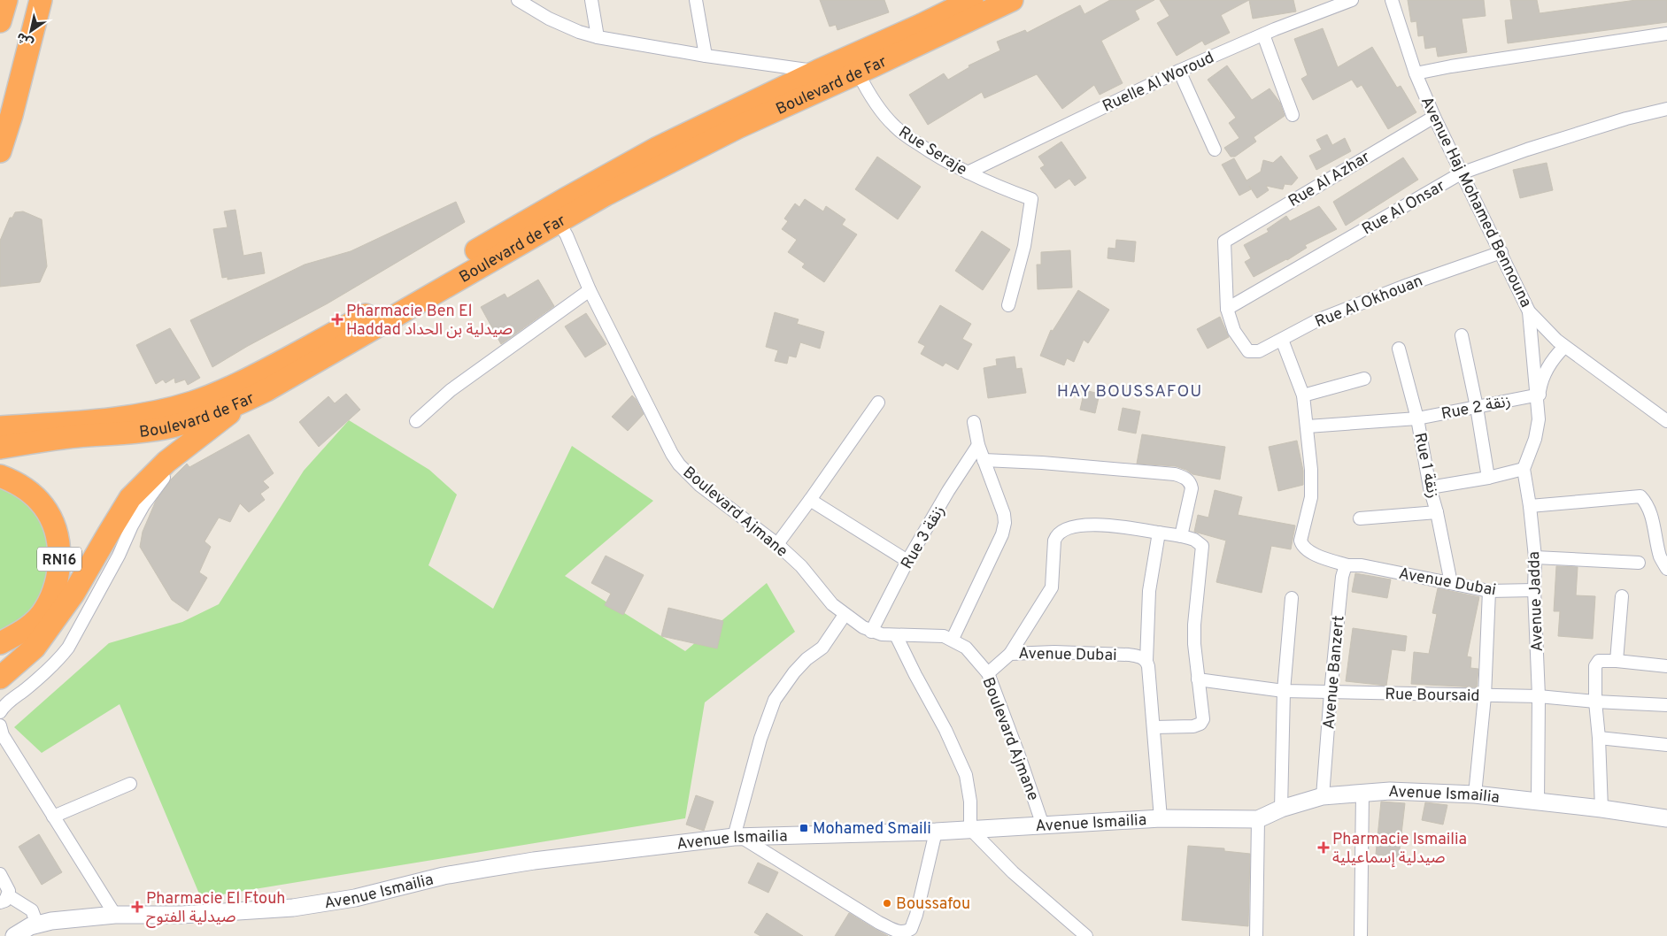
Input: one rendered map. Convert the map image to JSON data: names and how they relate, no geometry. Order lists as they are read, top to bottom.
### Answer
{
  "streets": {
    "highway": ["Boulevard de Far", "RN16"],
    "street": [
      "Ruelle Al Woroud",
      "Rue Seraje",
      "Rue Al Azhar",
      "Avenue Haj Mohamed Bennouna",
      "Rue Al Onsar",
      "Rue Al Okhouan",
      "Rue 2 زنقة",
      "Rue 1 زنقة",
      "Boulevard Ajmane",
      "Rue 3 زنقة",
      "Avenue Dubai",
      "Avenue Jadda",
      "Avenue Banzert",
      "Rue Boursaid",
      "Avenue Ismailia"
    ]
  },
  "crossings": [
    ["Ruelle Al Woroud", "Rue Seraje"],
    ["Boulevard de Far", "Rue Seraje"],
    ["Boulevard de Far", "Boulevard Ajmane"],
    ["Rue Al Azhar", "Avenue Haj Mohamed Bennouna"],
    ["Rue Al Azhar", "Rue Al Onsar"],
    ["Rue Al Azhar", "Rue Al Okhouan"],
    ["Avenue Haj Mohamed Bennouna", "Rue Al Onsar"],
    ["Avenue Haj Mohamed Bennouna", "Rue Al Okhouan"],
    ["Avenue Haj Mohamed Bennouna", "Avenue Jadda"],
    ["Rue Al Onsar", "Rue Al Okhouan"],
    ["Rue 2 زنقة", "Rue 1 زنقة"],
    ["Rue 2 زنقة", "Avenue Jadda"],
    ["Rue 1 زنقة", "Avenue Dubai"],
    ["Boulevard Ajmane", "Rue 3 زنقة"],
    ["Boulevard Ajmane", "Avenue Dubai"],
    ["Boulevard Ajmane", "Avenue Ismailia"],
    ["Avenue Dubai", "Avenue Jadda"],
    ["Avenue Dubai", "Avenue Banzert"],
    ["Avenue Jadda", "Rue Boursaid"],
    ["Avenue Jadda", "Avenue Ismailia"],
    ["Avenue Banzert", "Rue Boursaid"],
    ["Avenue Banzert", "Avenue Ismailia"]
  ],
  "districts": ["HAY BOUSSAFOU"],
  "places": {
    "health": ["Pharmacie Ben El Haddad صيدلية بن الحداد", "Pharmacie Ismailia صيدلية إسماعيلية", "Pharmacie El Ftouh صيدلية الفتوح"],
    "transit": ["Mohamed Smaili"],
    "other": ["Boussafou"]
  },
  "north": "bottom left"
}
